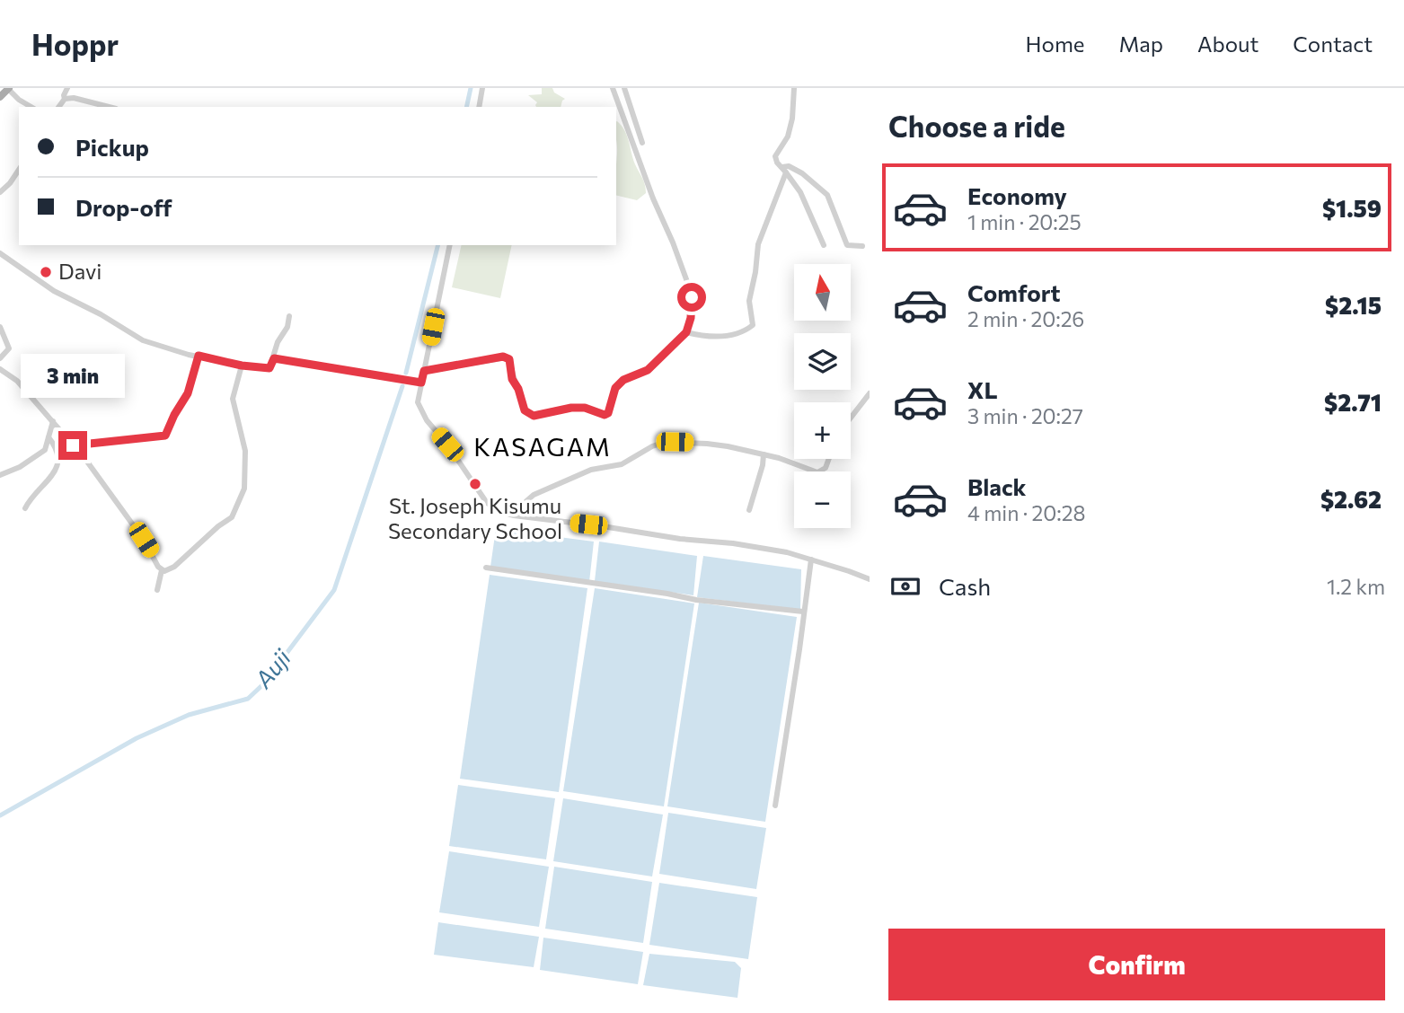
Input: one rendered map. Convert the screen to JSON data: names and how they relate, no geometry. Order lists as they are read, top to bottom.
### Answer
{
  "districts": ["KASAGAM"],
  "water": ["Auji"],
  "places": ["Davi", "St. Joseph Kisumu Secondary School"],
  "north": "top",
  "page": {
    "header": "Hoppr",
    "nav": [
      "Home",
      "Map",
      "About",
      "Contact"
    ],
    "heading": "Choose a ride",
    "banner": ["Pickup", "Drop-off"],
    "list": [
      {
        "name": "Economy",
        "note": "1 min · 20:25",
        "value": "$1.59"
      },
      {
        "name": "Comfort",
        "note": "2 min · 20:26",
        "value": "$2.15"
      },
      {
        "name": "XL",
        "note": "3 min · 20:27",
        "value": "$2.71"
      },
      {
        "name": "Black",
        "note": "4 min · 20:28",
        "value": "$2.62"
      }
    ],
    "map_buttons": ["+", "−"],
    "bubble": "3 min",
    "pay": ["Cash", "1.2 km"],
    "buttons": "Confirm"
  }
}
